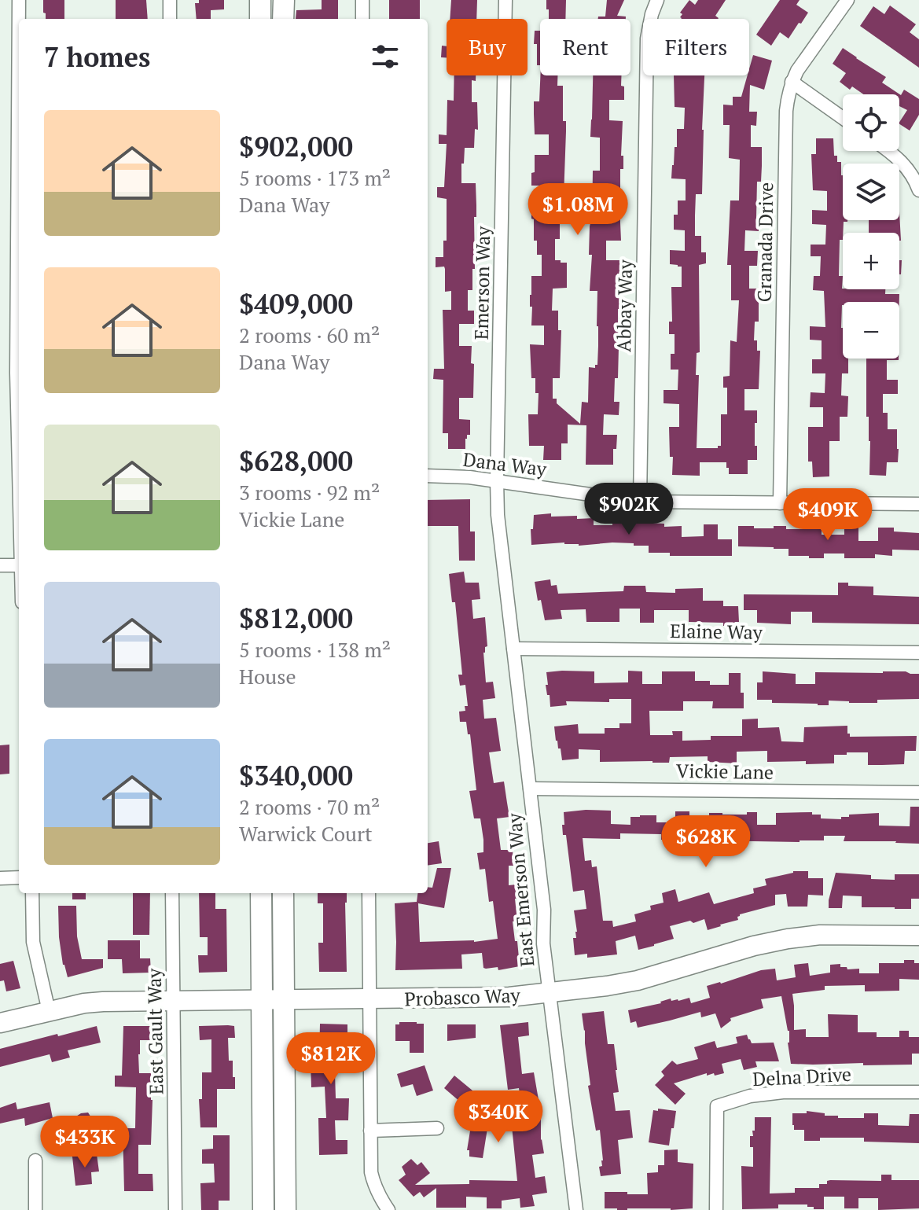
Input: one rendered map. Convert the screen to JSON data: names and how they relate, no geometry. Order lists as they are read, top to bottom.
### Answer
{
  "streets": {
    "street": [
      "Granada Drive",
      "Emerson Way",
      "Abbay Way",
      "Dana Way",
      "Elaine Way",
      "Vickie Lane",
      "East Emerson Way",
      "Probasco Way",
      "East Gault Way",
      "Delna Drive"
    ]
  },
  "crossings": [
    ["Granada Drive", "Dana Way"],
    ["Emerson Way", "Dana Way"],
    ["Emerson Way", "East Emerson Way"],
    ["Abbay Way", "Dana Way"],
    ["Elaine Way", "East Emerson Way"],
    ["Vickie Lane", "East Emerson Way"],
    ["East Emerson Way", "Probasco Way"],
    ["Probasco Way", "East Gault Way"]
  ],
  "page": {
    "chip": ["Buy", "Rent", "Filters"],
    "heading": "7 homes",
    "map_buttons": ["+", "−"],
    "list": [
      {
        "name": "$902,000",
        "note": "5 rooms · 173 m² · Dana Way"
      },
      {
        "name": "$409,000",
        "note": "2 rooms · 60 m² · Dana Way"
      },
      {
        "name": "$628,000",
        "note": "3 rooms · 92 m² · Vickie Lane"
      },
      {
        "name": "$812,000",
        "note": "5 rooms · 138 m² · House"
      },
      {
        "name": "$340,000",
        "note": "2 rooms · 70 m² · Warwick Court"
      }
    ],
    "price": [
      "$1.08M",
      "$902K",
      "$409K",
      "$628K",
      "$812K",
      "$340K",
      "$433K"
    ]
  }
}
